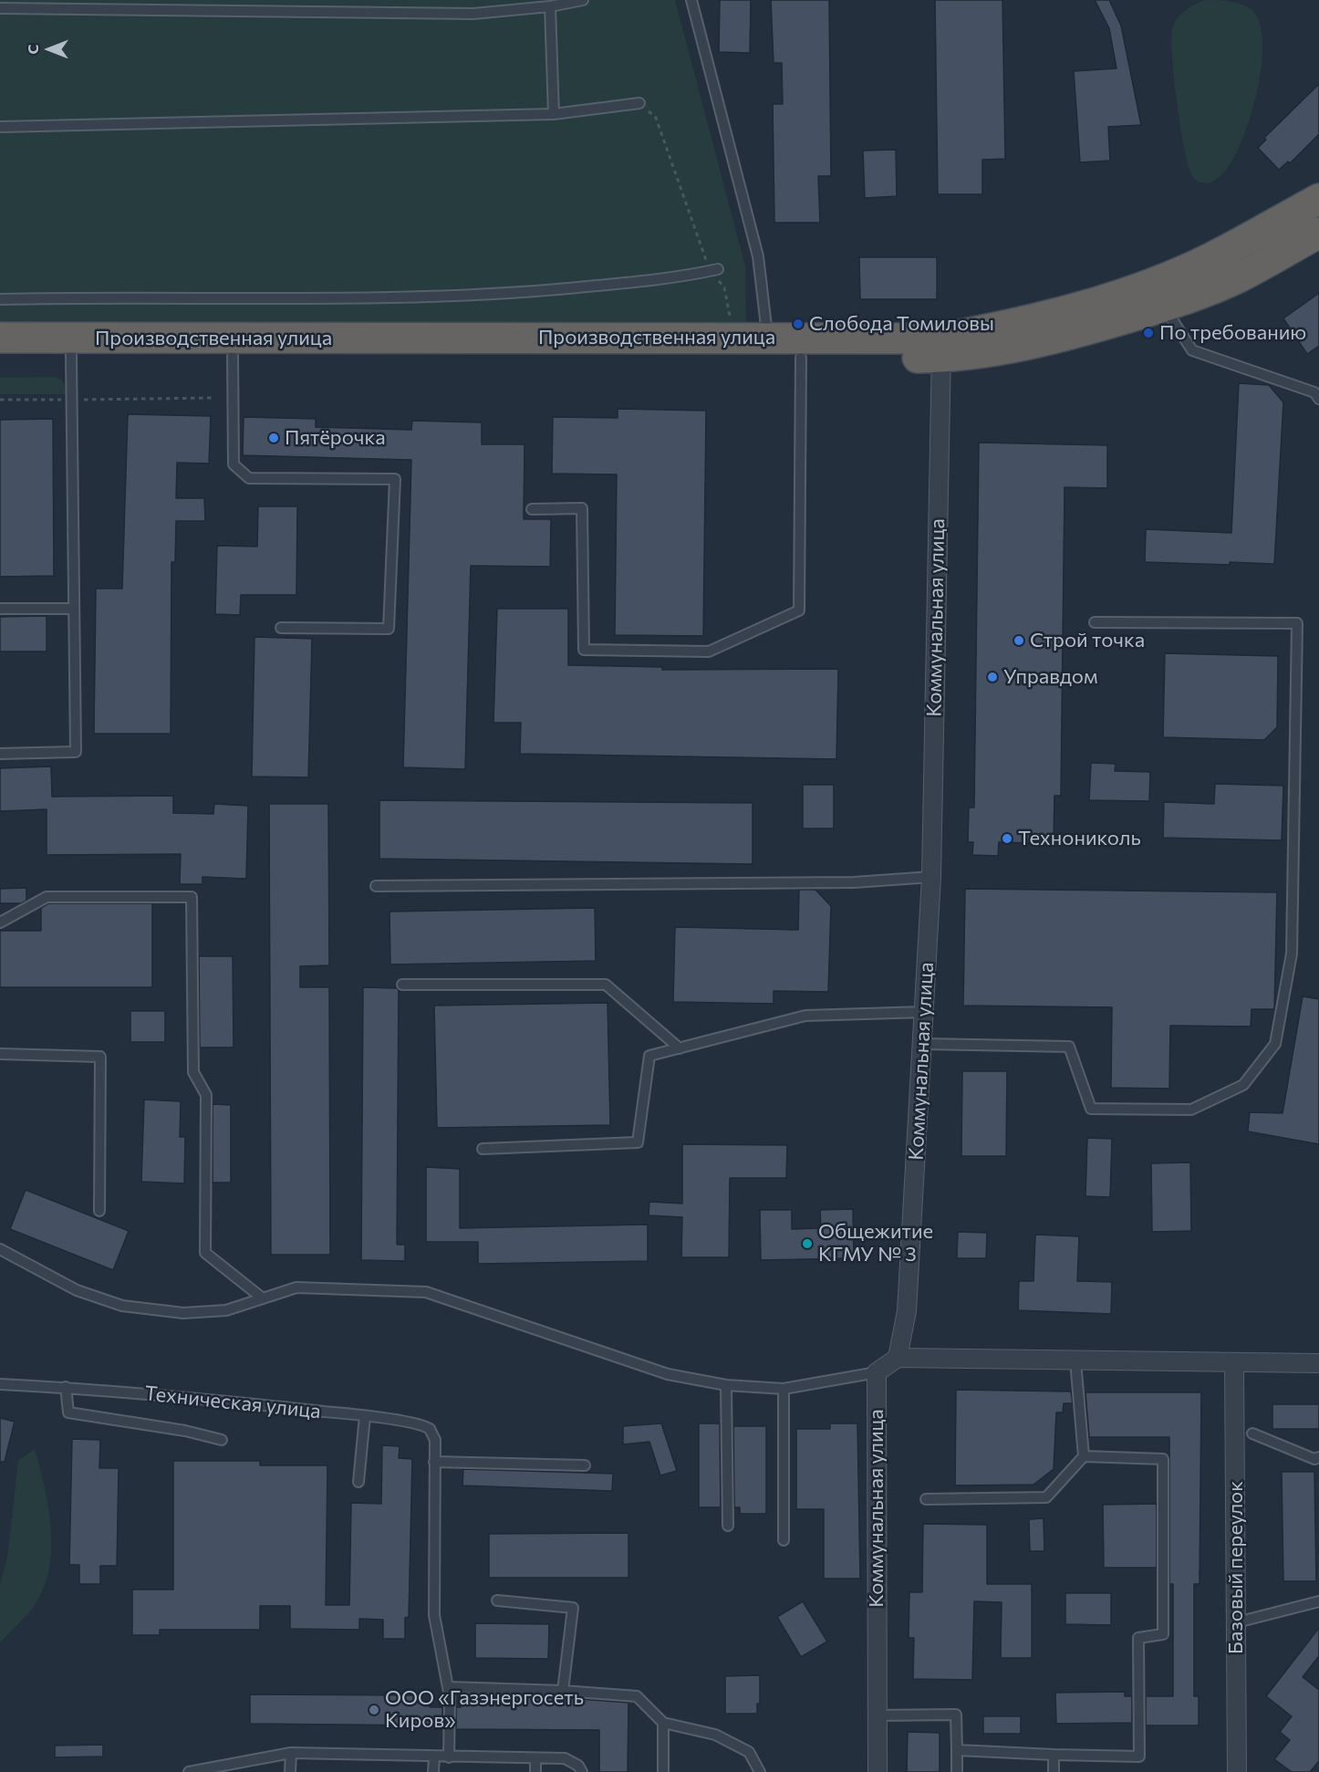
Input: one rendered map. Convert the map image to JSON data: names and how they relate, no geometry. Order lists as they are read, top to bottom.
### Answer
{
  "streets": {
    "highway": ["Производственная улица"],
    "street": ["Коммунальная улица", "Базовый переулок"],
    "lane": ["Техническая улица"]
  },
  "crossings": [
    ["Производственная улица", "Коммунальная улица"]
  ],
  "places": [
    "Слобода Томиловы",
    "По требованию",
    "Пятёрочка",
    "Строй точка",
    "Управдом",
    "Технониколь",
    "Общежитие КГМУ № 3",
    "ООО «Газэнергосеть Киров»"
  ],
  "north": "left"
}
